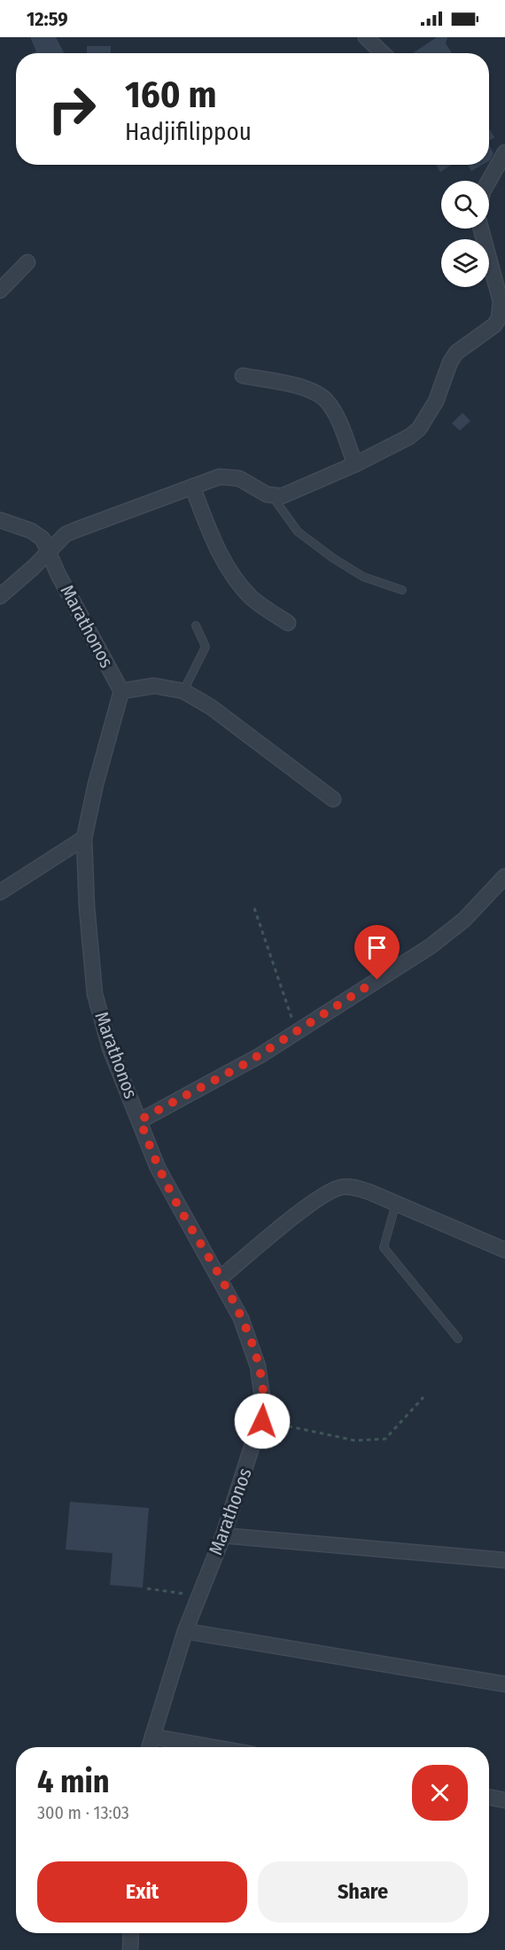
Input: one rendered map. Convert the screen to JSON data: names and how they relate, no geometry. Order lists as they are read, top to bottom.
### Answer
{
  "streets": {
    "street": ["Marathonos"]
  },
  "page": {
    "status": "12:59",
    "turn": ["160 m", "Hadjifilippou"],
    "heading": ["4 min", "300 m · 13:03"],
    "buttons": ["Exit", "Share"]
  }
}
